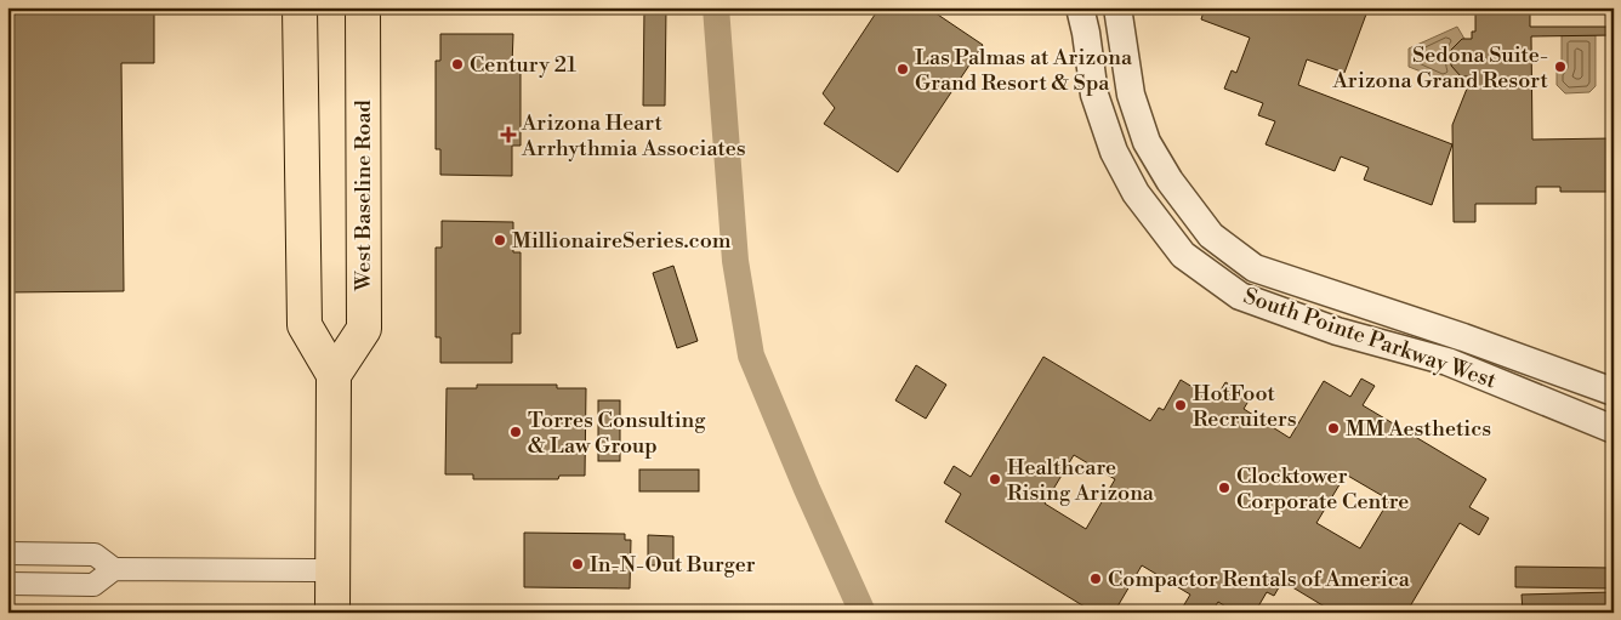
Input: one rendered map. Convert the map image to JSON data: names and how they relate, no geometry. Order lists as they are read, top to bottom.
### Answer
{
  "streets": {
    "main road": ["West Baseline Road"],
    "street": ["South Pointe Parkway West"]
  },
  "places": {
    "other": [
      "Century 21",
      "Sedona Suite- Arizona Grand Resort",
      "Las Palmas at Arizona Grand Resort & Spa",
      "MillionaireSeries.com",
      "HotFoot Recruiters",
      "MM Aesthetics",
      "Torres Consulting & Law Group",
      "Healthcare Rising Arizona",
      "Clocktower Corporate Centre",
      "In-N-Out Burger",
      "Compactor Rentals of America"
    ],
    "health": ["Arizona Heart Arrhythmia Associates"]
  }
}
